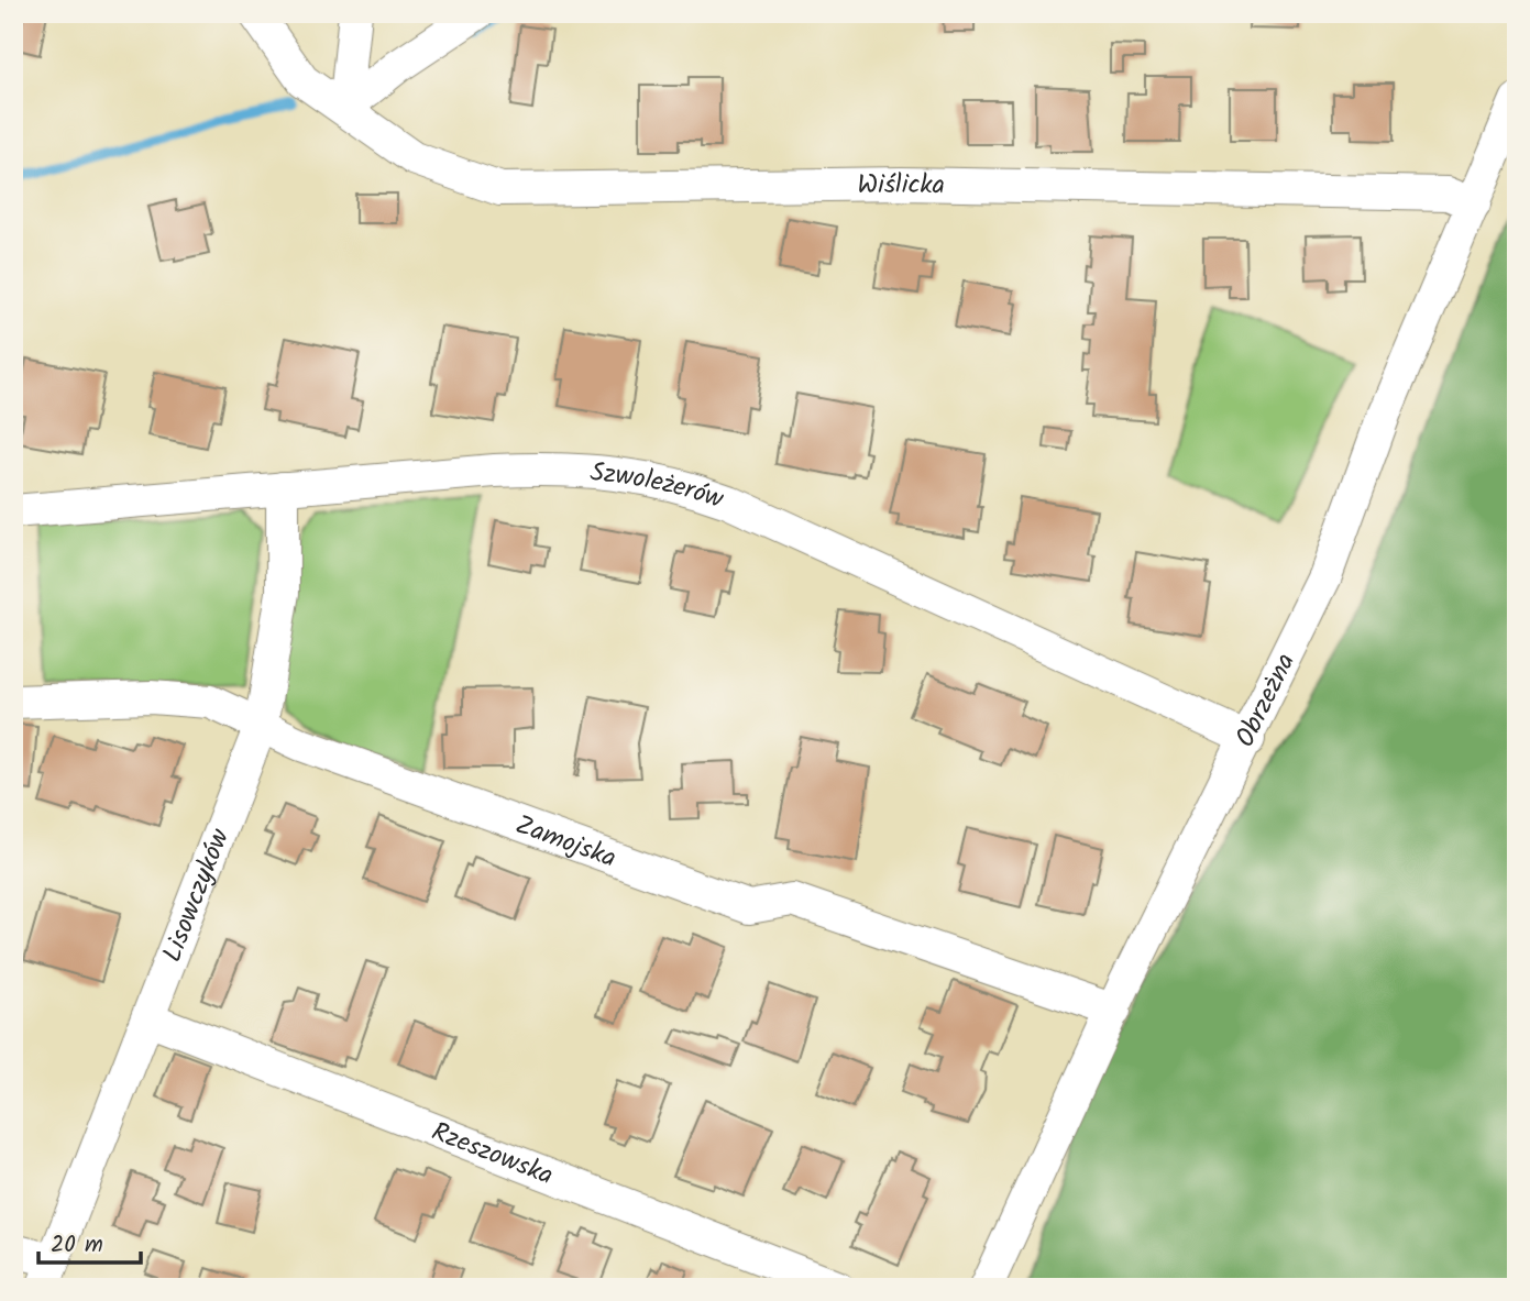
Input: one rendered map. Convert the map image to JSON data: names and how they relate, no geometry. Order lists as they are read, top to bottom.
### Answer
{
  "streets": {
    "street": [
      "Wiślicka",
      "Szwoleżerów",
      "Obrzeżna",
      "Zamojska",
      "Lisowczyków",
      "Rzeszowska"
    ]
  },
  "crossings": [
    ["Wiślicka", "Obrzeżna"],
    ["Szwoleżerów", "Obrzeżna"],
    ["Szwoleżerów", "Lisowczyków"],
    ["Obrzeżna", "Zamojska"],
    ["Zamojska", "Lisowczyków"],
    ["Lisowczyków", "Rzeszowska"]
  ],
  "scale_bar": "20 m"
}
